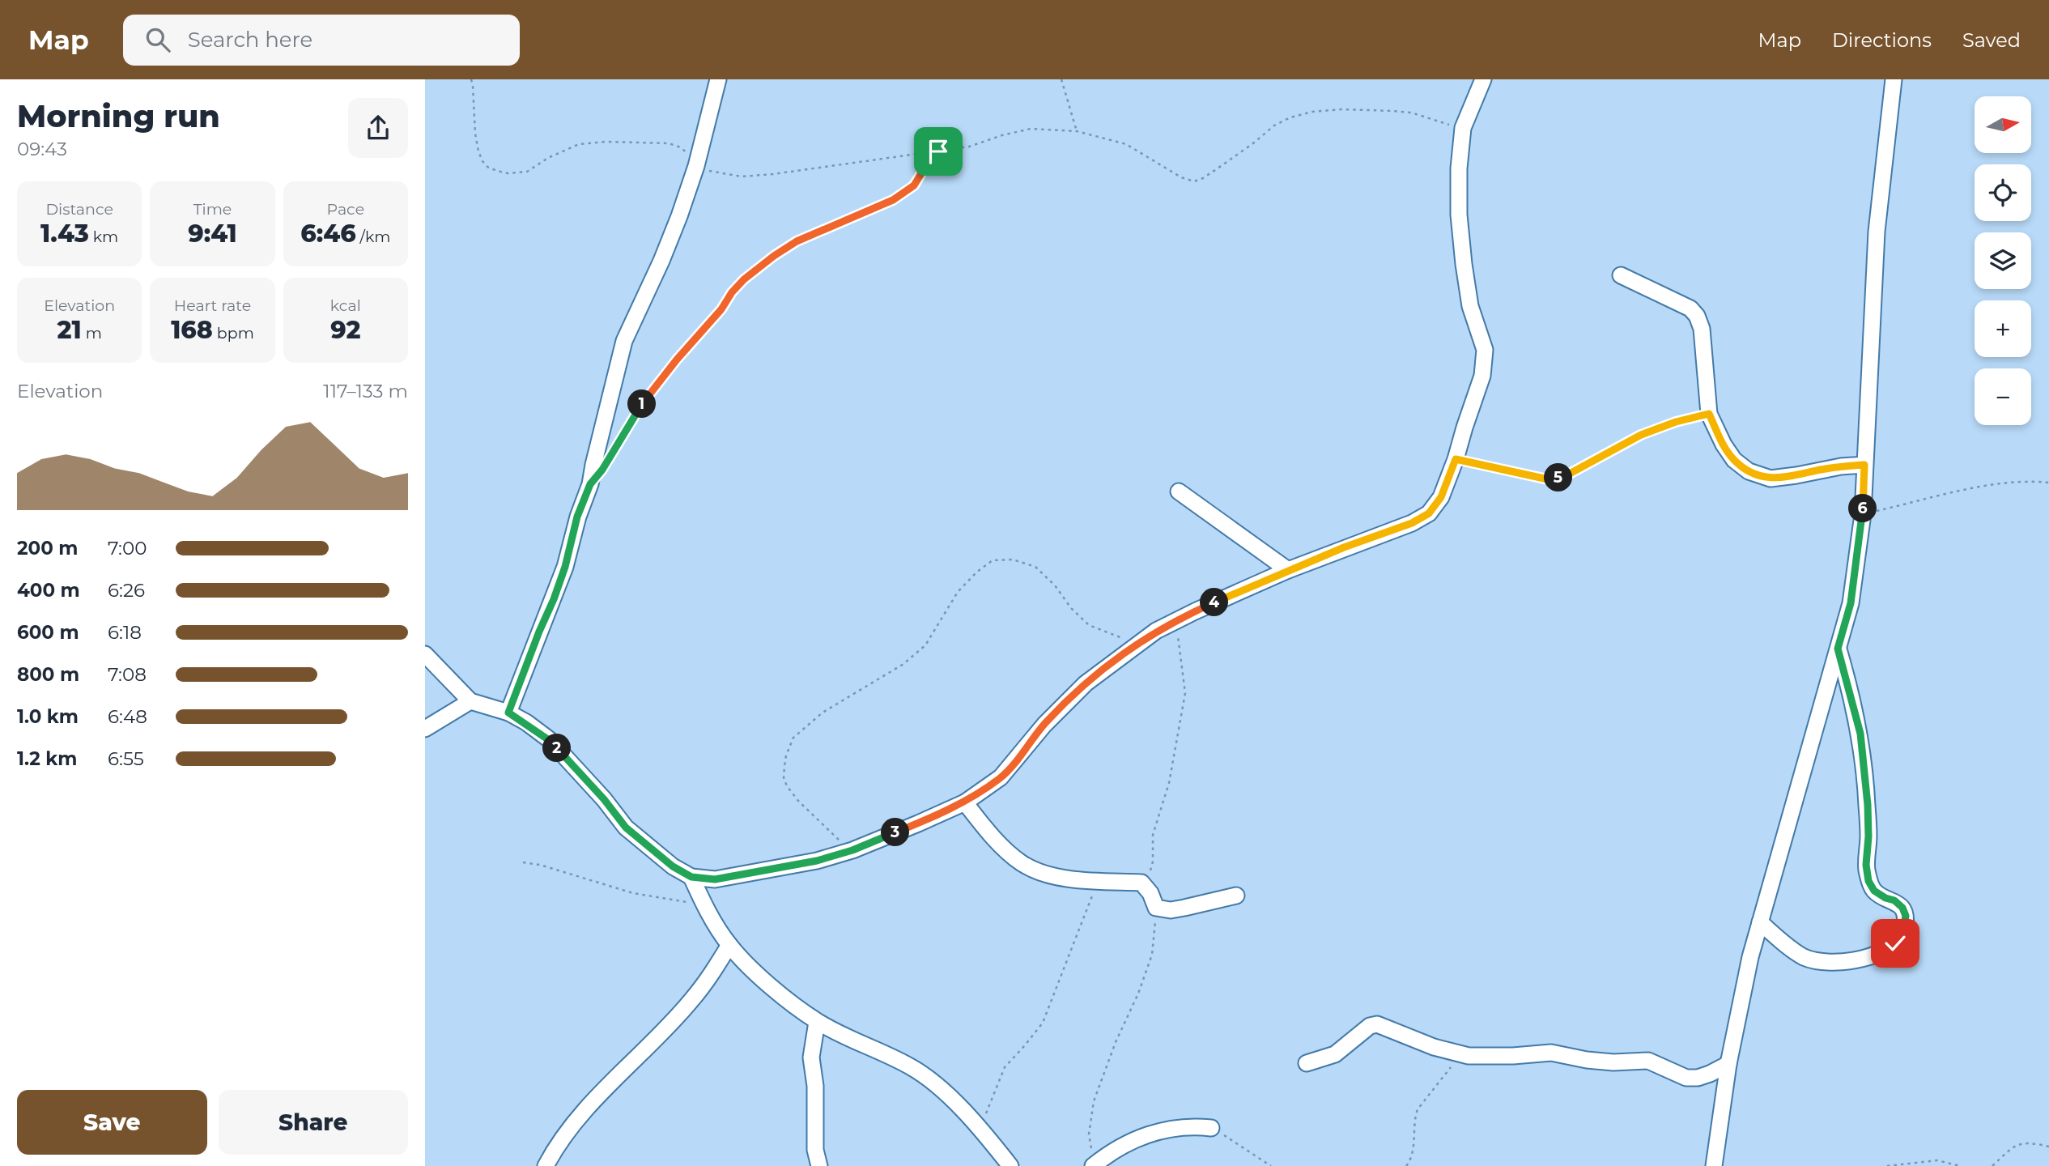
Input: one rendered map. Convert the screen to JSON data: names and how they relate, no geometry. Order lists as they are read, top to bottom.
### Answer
{
  "north": "right",
  "page": {
    "header": "Map",
    "search": "Search here",
    "nav": ["Map", "Directions", "Saved"],
    "heading": ["Morning run", "09:43"],
    "map_buttons": ["+", "−"],
    "stats": [
      ["Distance", "1.43 km"],
      ["Time", "9:41"],
      ["Pace", "6:46 /km"],
      ["Elevation", "21 m"],
      ["Heart rate", "168 bpm"],
      ["kcal", "92"]
    ],
    "chart": ["Elevation", "117–133 m"],
    "pins": [
      "1",
      "5",
      "6",
      "4",
      "2",
      "3"
    ],
    "list": [
      {
        "name": "200 m",
        "note": "7:00"
      },
      {
        "name": "400 m",
        "note": "6:26"
      },
      {
        "name": "600 m",
        "note": "6:18"
      },
      {
        "name": "800 m",
        "note": "7:08"
      },
      {
        "name": "1.0 km",
        "note": "6:48"
      },
      {
        "name": "1.2 km",
        "note": "6:55"
      }
    ],
    "buttons": ["Save", "Share"]
  }
}
